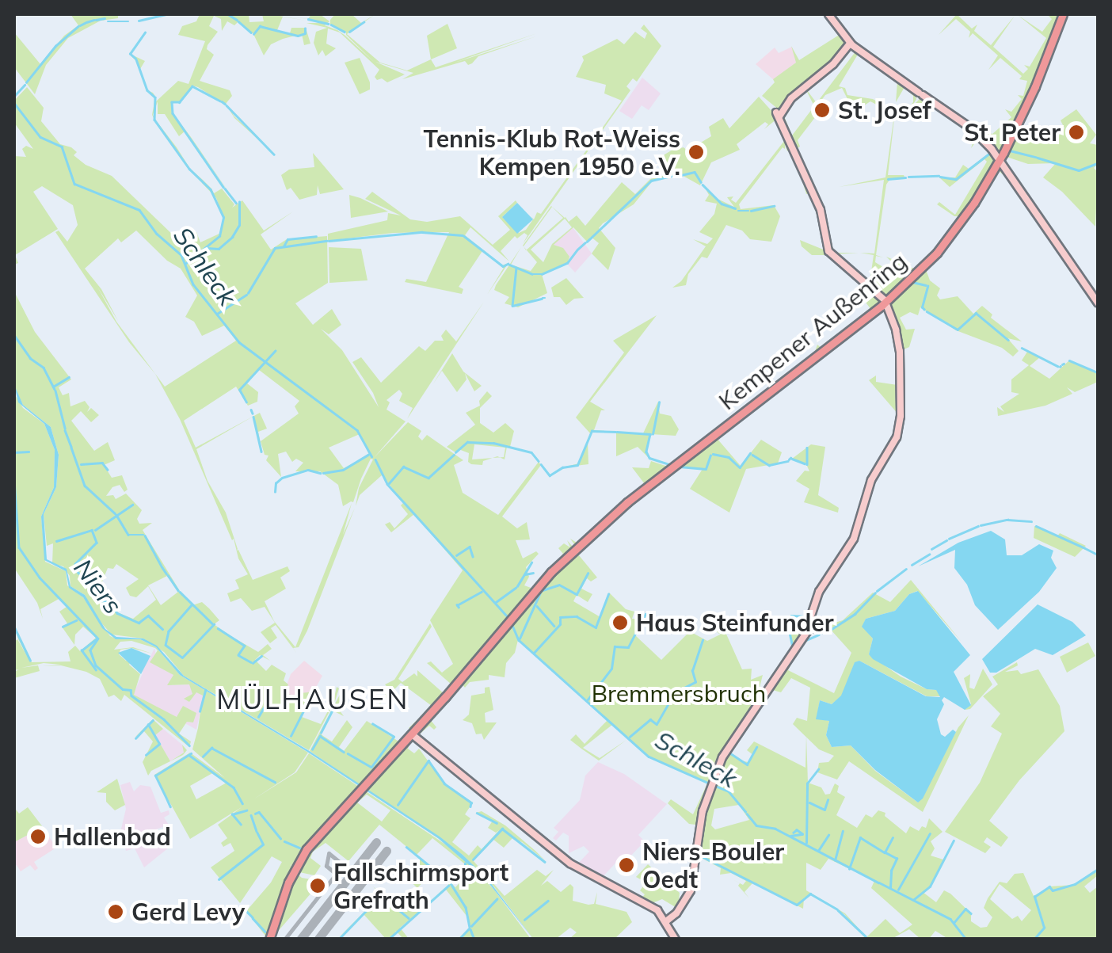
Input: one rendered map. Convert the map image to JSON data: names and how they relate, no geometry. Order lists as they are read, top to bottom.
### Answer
{
  "streets": {
    "main road": ["Kempener Außenring"]
  },
  "districts": ["MÜLHAUSEN"],
  "water": ["Schleck", "Niers"],
  "parks": ["Bremmersbruch"],
  "places": [
    "St. Josef",
    "St. Peter",
    "Tennis-Klub Rot-Weiss Kempen 1950 e.V.",
    "Haus Steinfunder",
    "Hallenbad",
    "Niers-Bouler Oedt",
    "Fallschirmsport Grefrath",
    "Gerd Levy"
  ]
}
